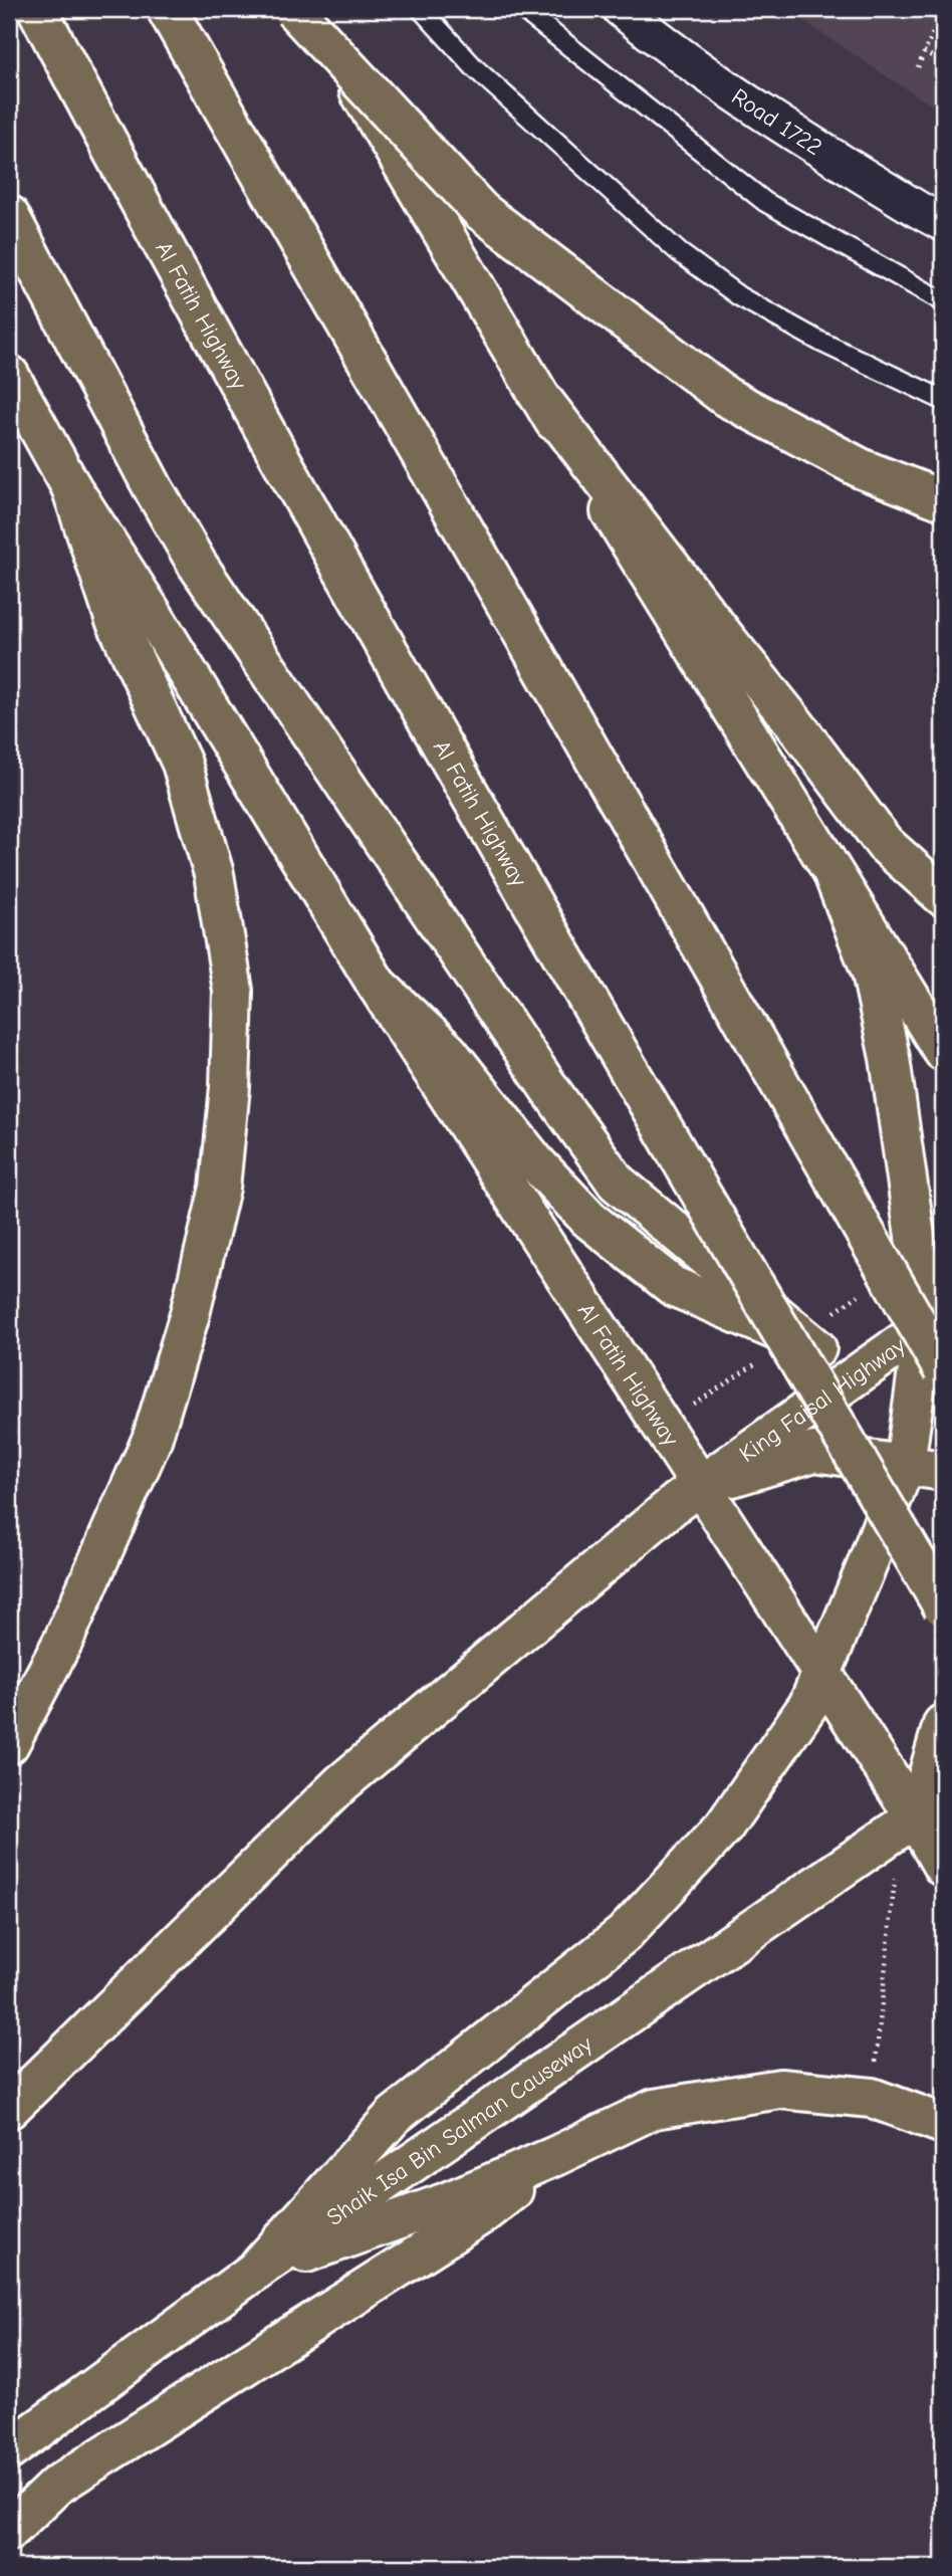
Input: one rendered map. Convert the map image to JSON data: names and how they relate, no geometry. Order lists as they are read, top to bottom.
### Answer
{
  "streets": {
    "main road": ["Al Fatih Highway", "King Faisal Highway", "Shaik Isa Bin Salman Causeway"],
    "street": ["Road 1722"]
  },
  "crossings": [
    ["Al Fatih Highway", "King Faisal Highway"],
    ["Al Fatih Highway", "Shaik Isa Bin Salman Causeway"]
  ]
}
